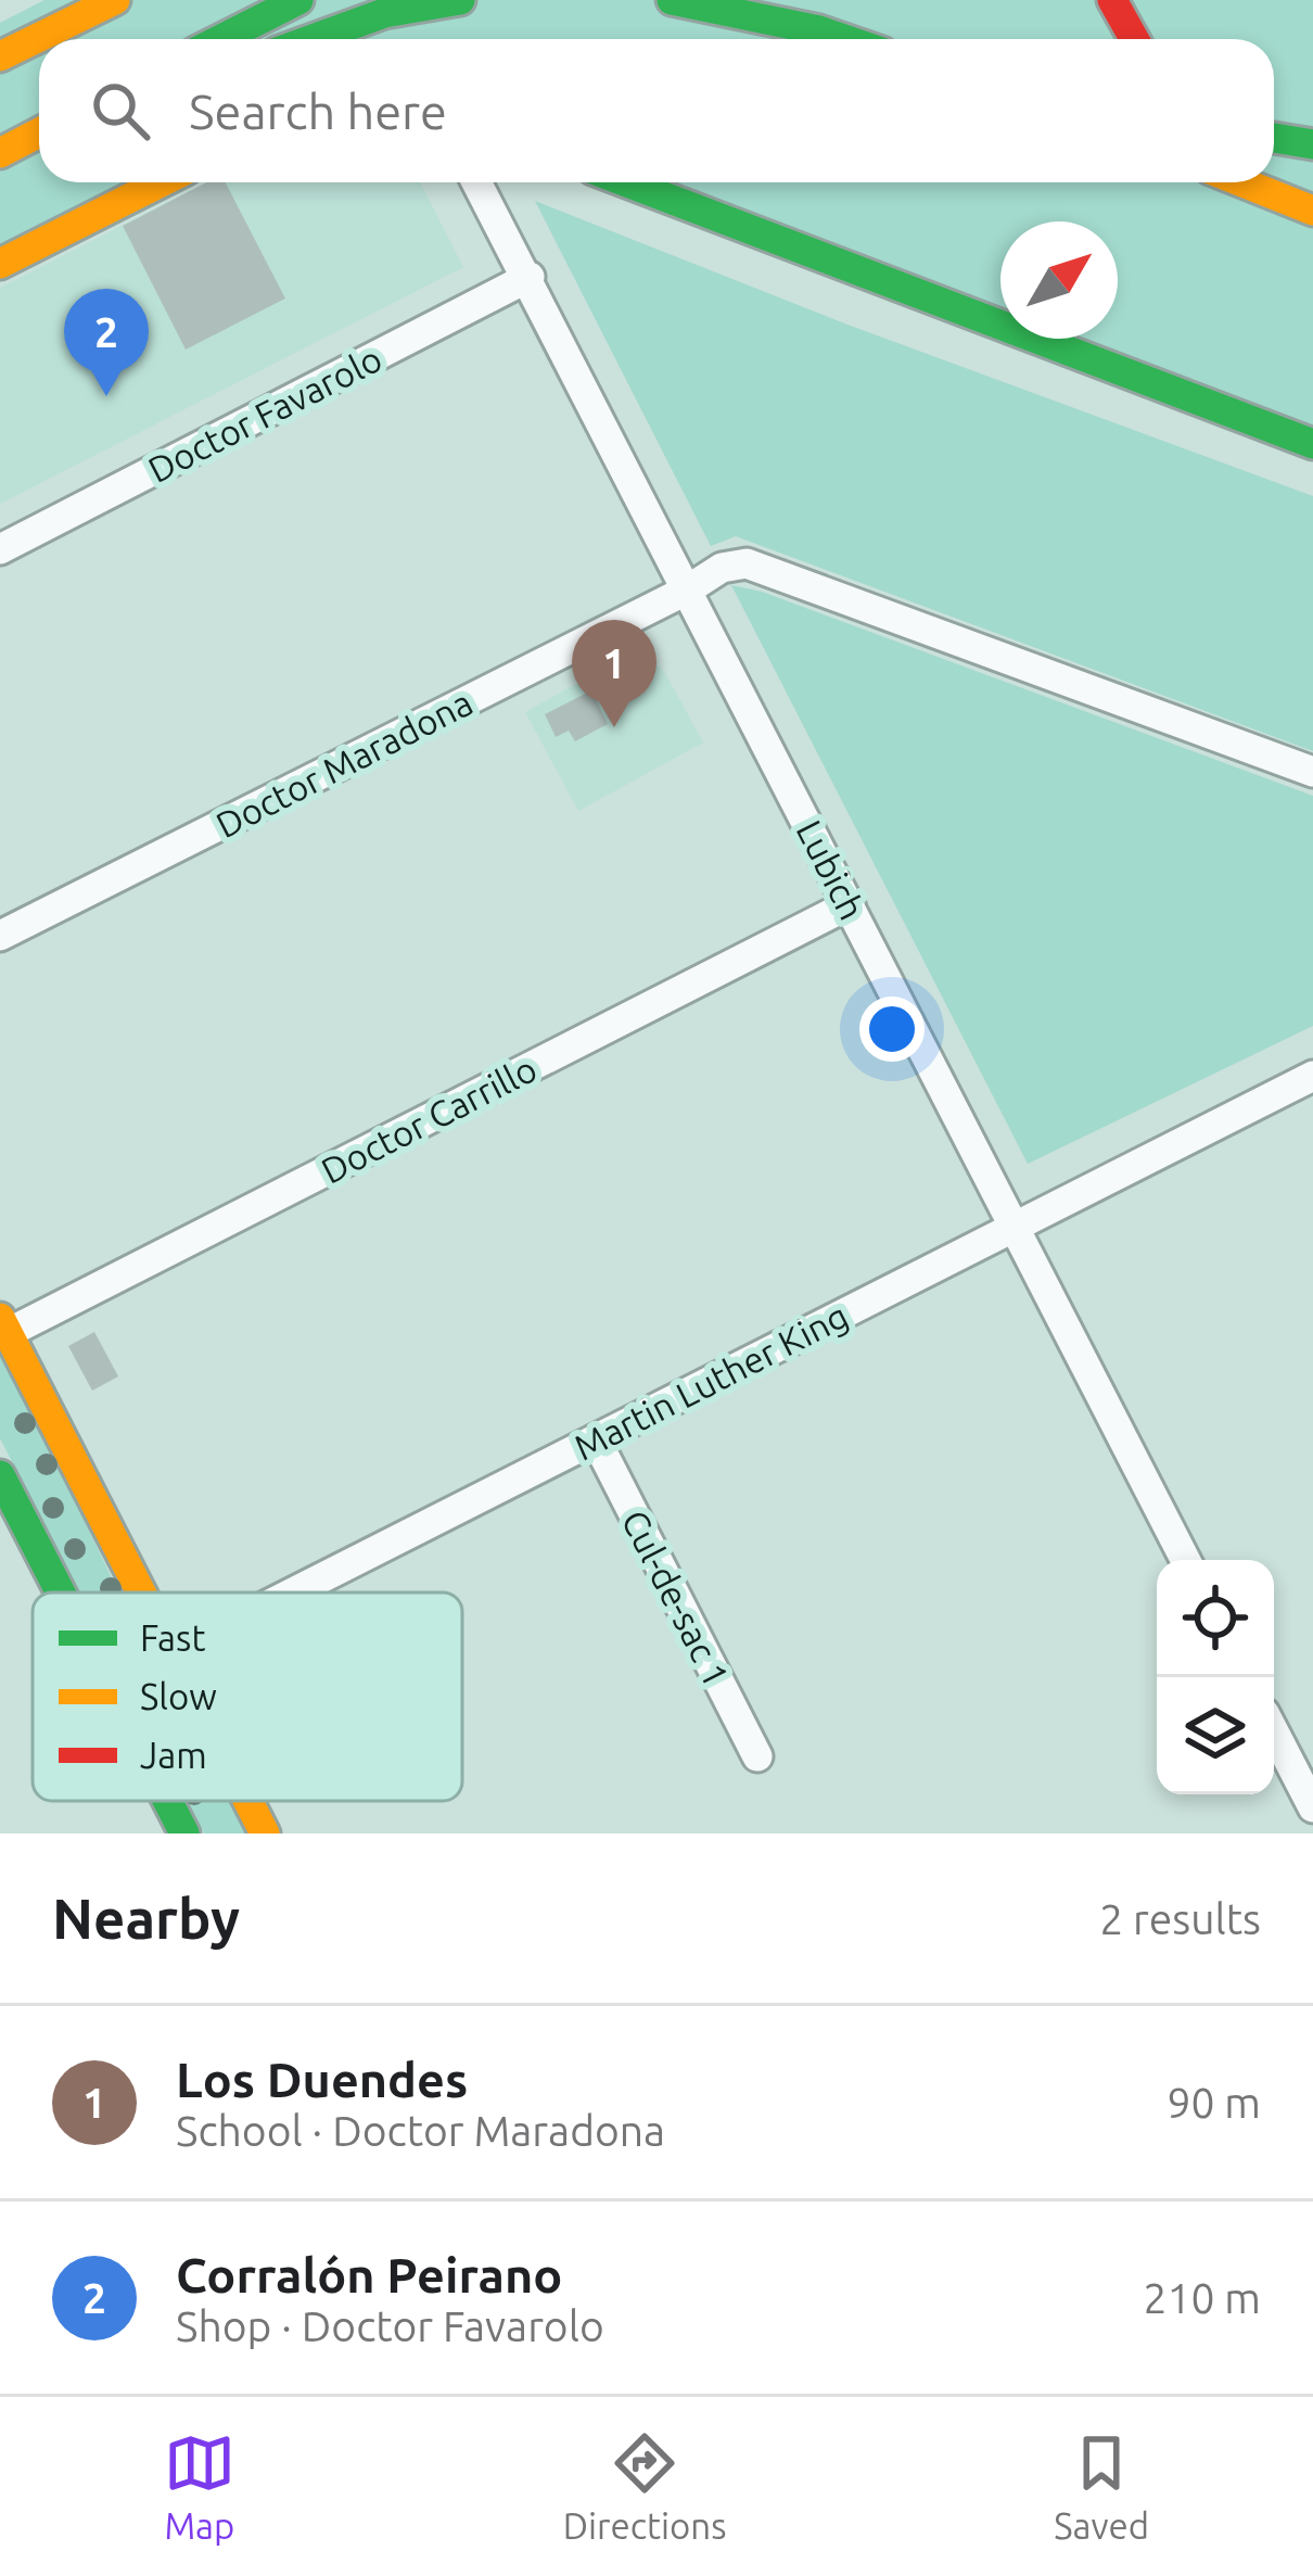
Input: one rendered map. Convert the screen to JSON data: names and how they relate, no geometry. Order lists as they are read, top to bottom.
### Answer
{
  "streets": {
    "street": [
      "Doctor Favarolo",
      "Doctor Maradona",
      "Lubich",
      "Doctor Carrillo",
      "Martin Luther King",
      "Cul-de-sac 1"
    ]
  },
  "crossings": [
    ["Doctor Favarolo", "Lubich"],
    ["Doctor Maradona", "Lubich"],
    ["Lubich", "Doctor Carrillo"],
    ["Lubich", "Martin Luther King"],
    ["Martin Luther King", "Cul-de-sac 1"]
  ],
  "legend": ["Fast", "Slow", "Jam"],
  "north": "top right",
  "page": {
    "search": "Search here",
    "pins": ["2", "1"],
    "heading": ["Nearby", "2 results"],
    "list": [
      {
        "mark": "1",
        "name": "Los Duendes",
        "note": "School · Doctor Maradona",
        "value": "90 m"
      },
      {
        "mark": "2",
        "name": "Corralón Peirano",
        "note": "Shop · Doctor Favarolo",
        "value": "210 m"
      }
    ],
    "nav": ["Map", "Directions", "Saved"]
  }
}
